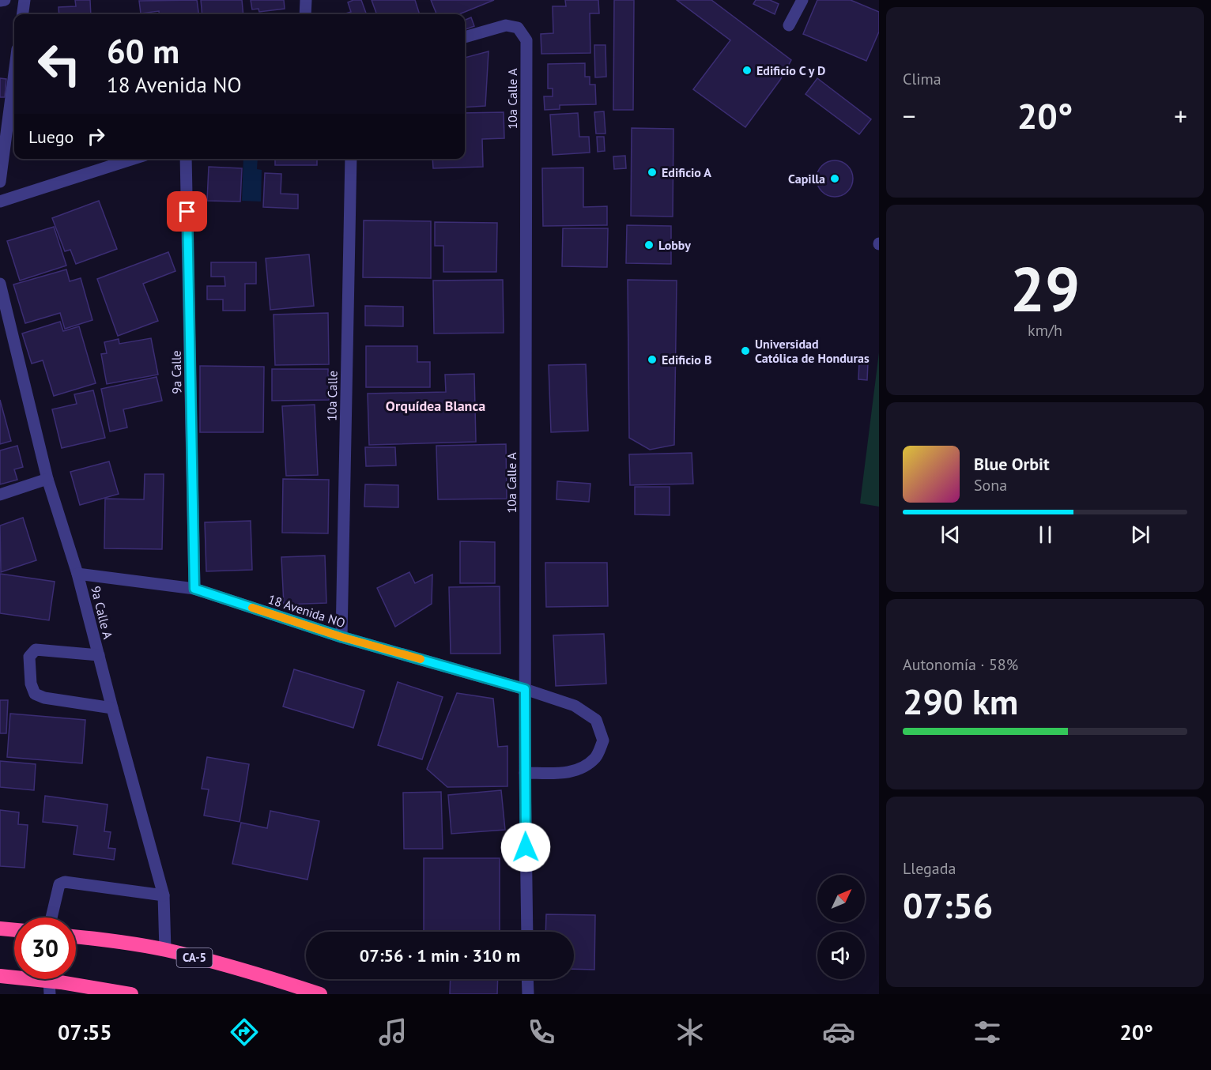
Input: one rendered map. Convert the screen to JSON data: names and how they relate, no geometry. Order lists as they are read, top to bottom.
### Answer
{
  "streets": {
    "highway": ["CA-5"],
    "street": [
      "10a Calle A",
      "9a Calle",
      "10a Calle",
      "18 Avenida NO",
      "9a Calle A"
    ]
  },
  "crossings": [
    ["10a Calle A", "18 Avenida NO"],
    ["9a Calle", "18 Avenida NO"],
    ["10a Calle", "18 Avenida NO"],
    ["18 Avenida NO", "9a Calle A"],
    ["9a Calle A", "CA-5"]
  ],
  "districts": ["Orquídea Blanca"],
  "places": [
    "Edificio C y D",
    "Edificio A",
    "Capilla",
    "Lobby",
    "Universidad Católica de Honduras",
    "Edificio B"
  ],
  "north": "top right",
  "page": {
    "tile": [
      "Clima",
      ["29", "km/h"],
      ["Autonomía · 58%", "290 km"],
      ["Llegada", "07:56"]
    ],
    "turn": ["60 m", "18 Avenida NO"],
    "heat": ["−", "20°", "+"],
    "then": "Luego",
    "song": ["Blue Orbit", "Sona"],
    "limit": "30",
    "trip": "07:56 · 1 min · 310 m",
    "tabs": ["07:55", "20°"]
  }
}
